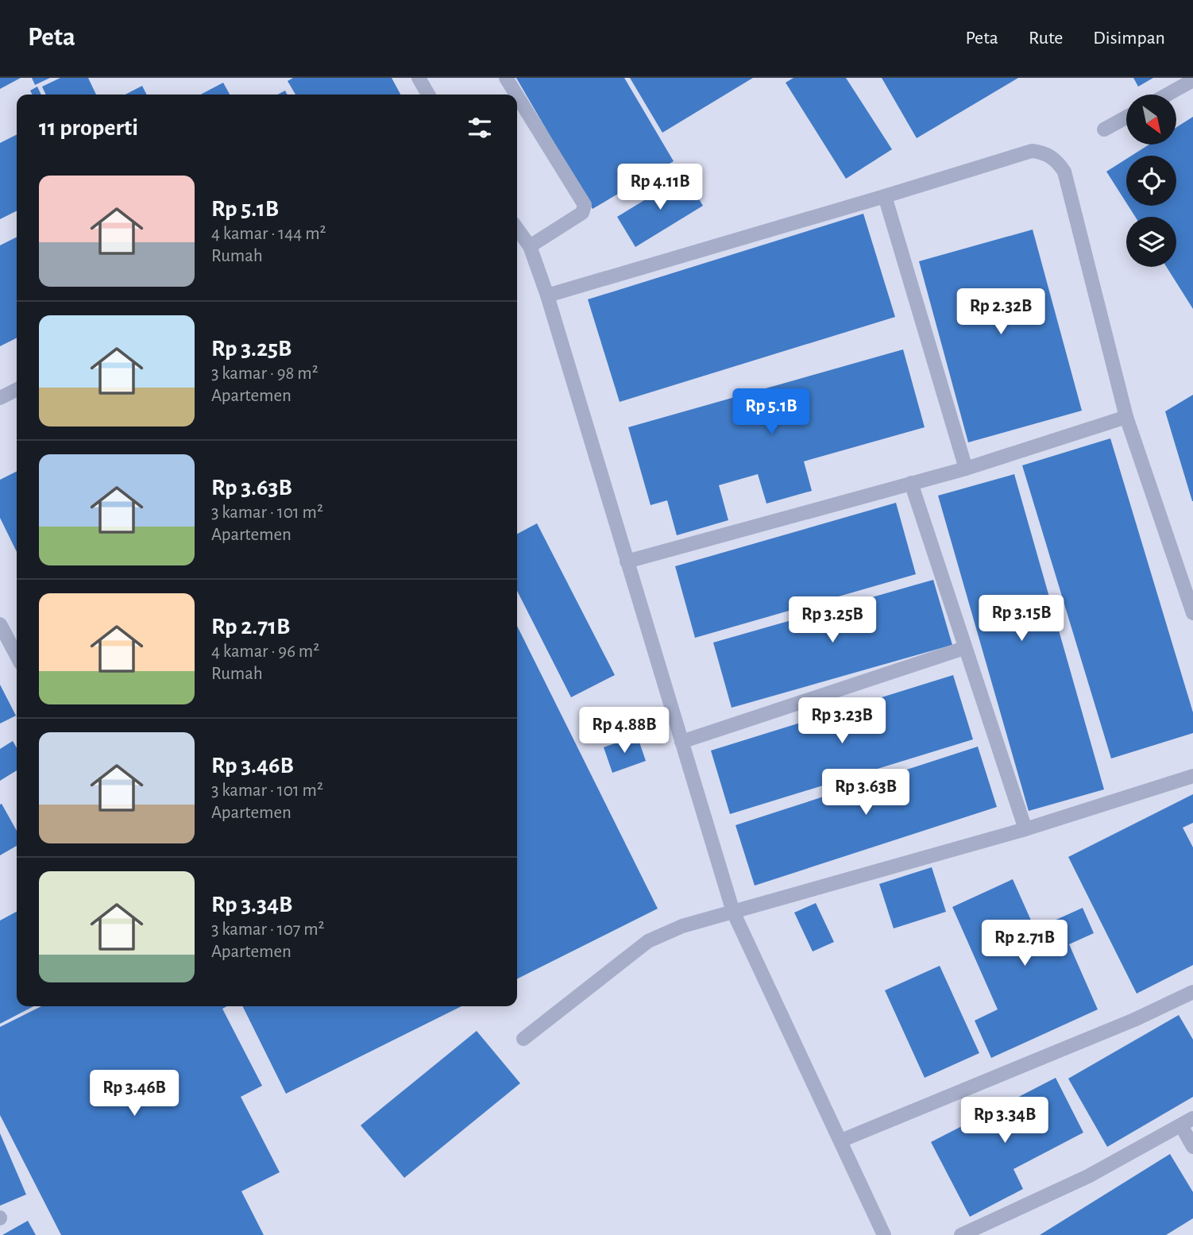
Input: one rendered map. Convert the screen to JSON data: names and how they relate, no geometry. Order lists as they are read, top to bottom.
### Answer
{
  "north": "bottom right",
  "page": {
    "header": "Peta",
    "nav": ["Peta", "Rute", "Disimpan"],
    "heading": "11 properti",
    "list": [
      {
        "name": "Rp 5.1B",
        "note": "4 kamar · 144 m² · Rumah"
      },
      {
        "name": "Rp 3.25B",
        "note": "3 kamar · 98 m² · Apartemen"
      },
      {
        "name": "Rp 3.63B",
        "note": "3 kamar · 101 m² · Apartemen"
      },
      {
        "name": "Rp 2.71B",
        "note": "4 kamar · 96 m² · Rumah"
      },
      {
        "name": "Rp 3.46B",
        "note": "3 kamar · 101 m² · Apartemen"
      },
      {
        "name": "Rp 3.34B",
        "note": "3 kamar · 107 m² · Apartemen"
      }
    ],
    "price": [
      "Rp 4.11B",
      "Rp 2.32B",
      "Rp 5.1B",
      "Rp 3.15B",
      "Rp 3.25B",
      "Rp 3.23B",
      "Rp 4.88B",
      "Rp 3.63B",
      "Rp 2.71B",
      "Rp 3.46B",
      "Rp 3.34B"
    ]
  }
}
